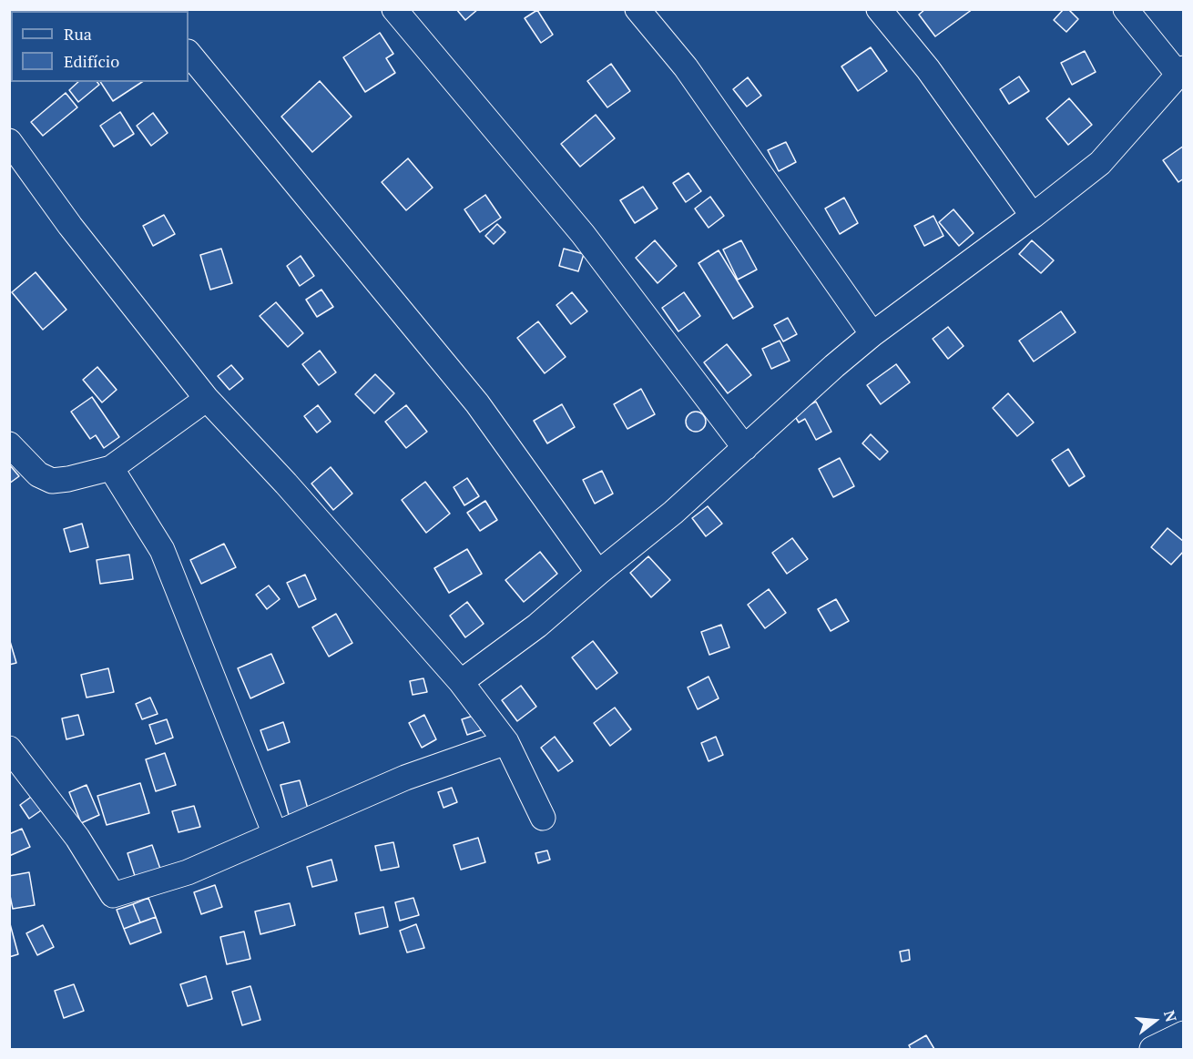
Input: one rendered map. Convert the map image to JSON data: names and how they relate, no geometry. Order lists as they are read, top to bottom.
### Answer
{
  "legend": ["Rua", "Edifício"],
  "north": "right"
}
